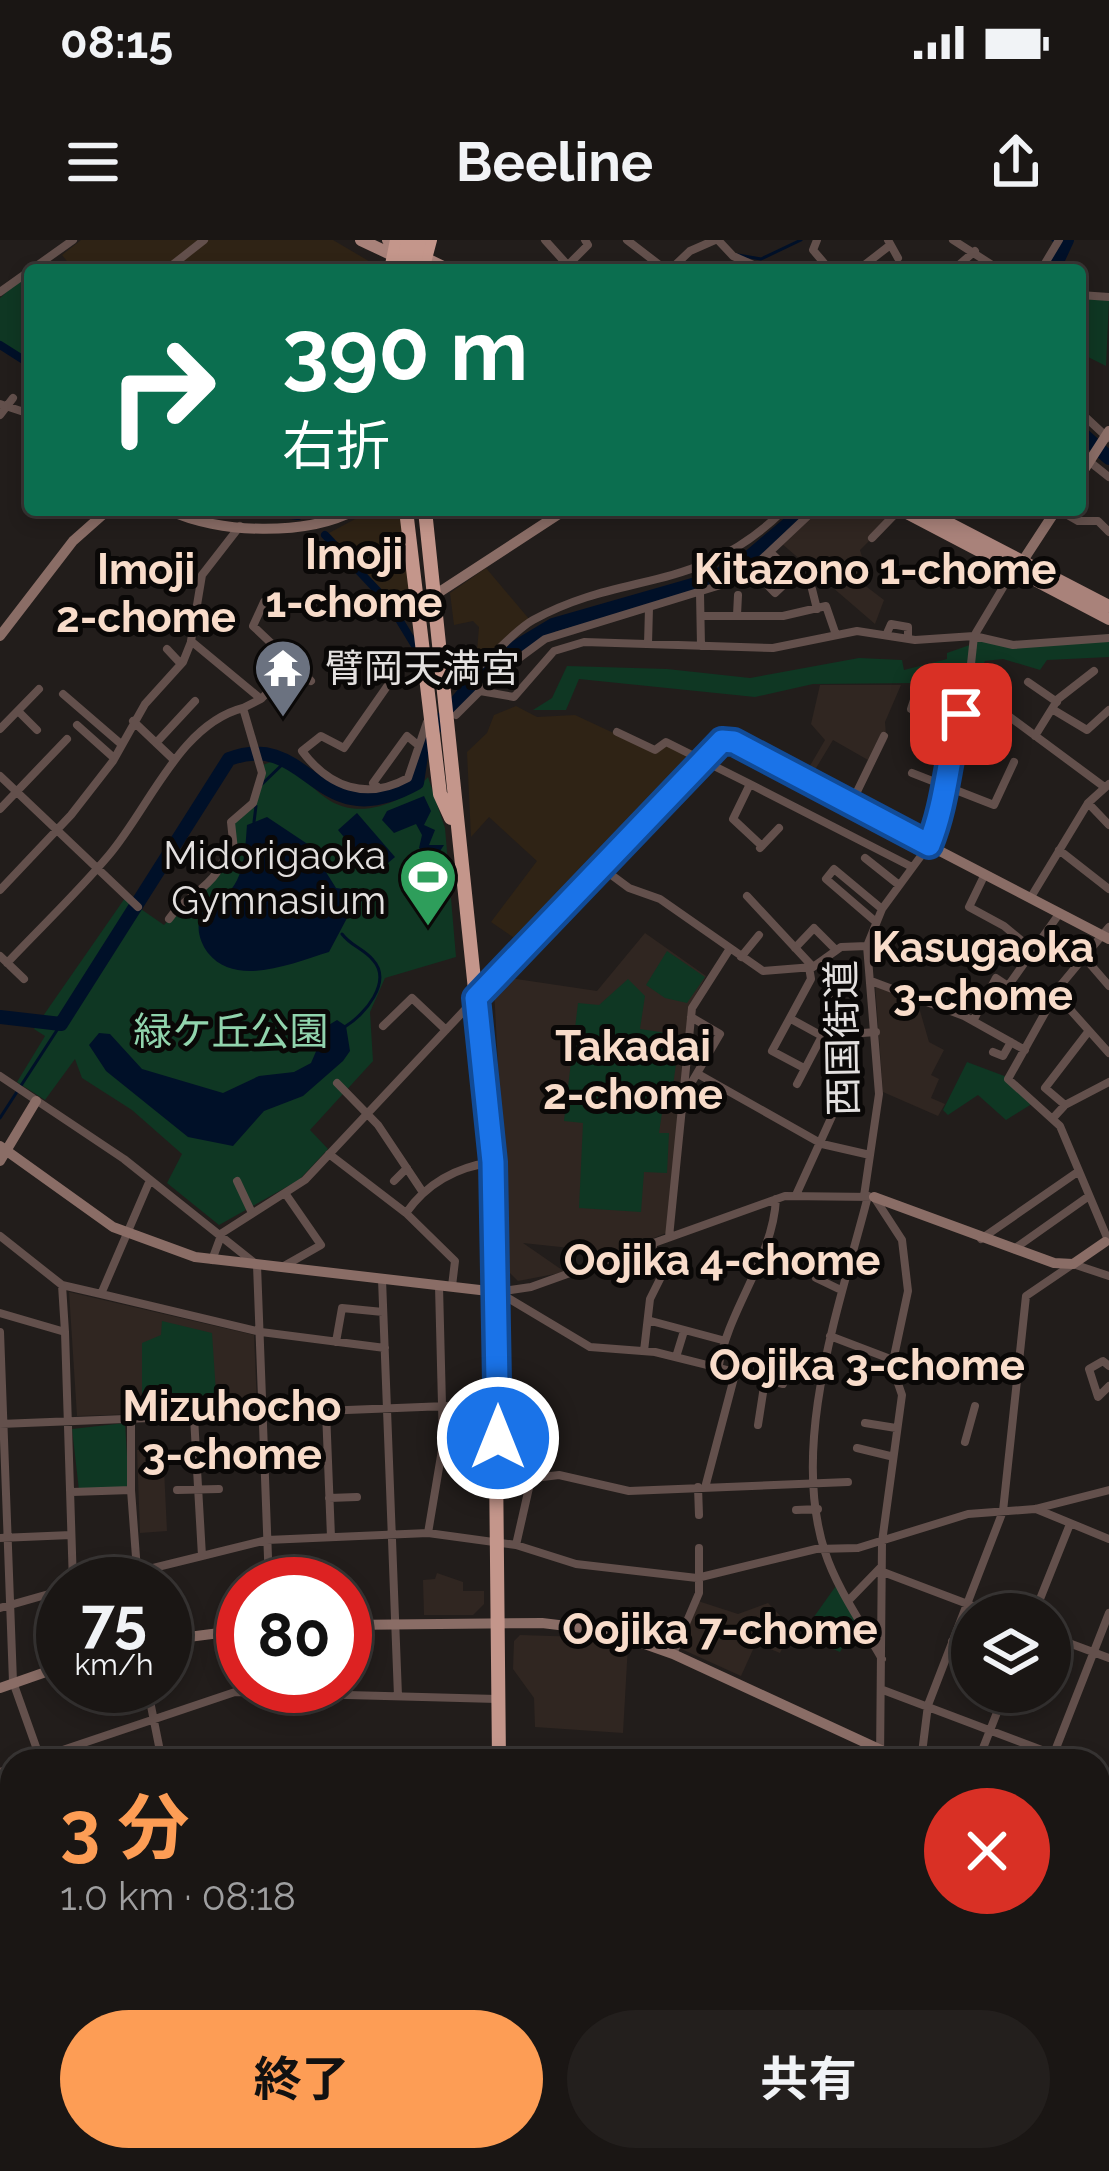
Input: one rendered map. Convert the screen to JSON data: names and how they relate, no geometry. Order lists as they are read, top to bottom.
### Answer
{
  "streets": {
    "street": ["西国街道"]
  },
  "districts": [
    "Imoji 1-chome",
    "Imoji 2-chome",
    "Kitazono 1-chome",
    "Kasugaoka 3-chome",
    "Takadai 2-chome",
    "Oojika 4-chome",
    "Oojika 3-chome",
    "Mizuhocho 3-chome",
    "Oojika 7-chome"
  ],
  "parks": ["緑ケ丘公園"],
  "places": {
    "temple": ["臂岡天満宮"],
    "sports": ["Midorigaoka Gymnasium"]
  },
  "page": {
    "status": "08:15",
    "header": "Beeline",
    "turn": ["390 m", "右折"],
    "speed": "75 km/h",
    "limit": "80",
    "heading": ["3 分", "1.0 km · 08:18"],
    "buttons": ["終了", "共有"]
  }
}
